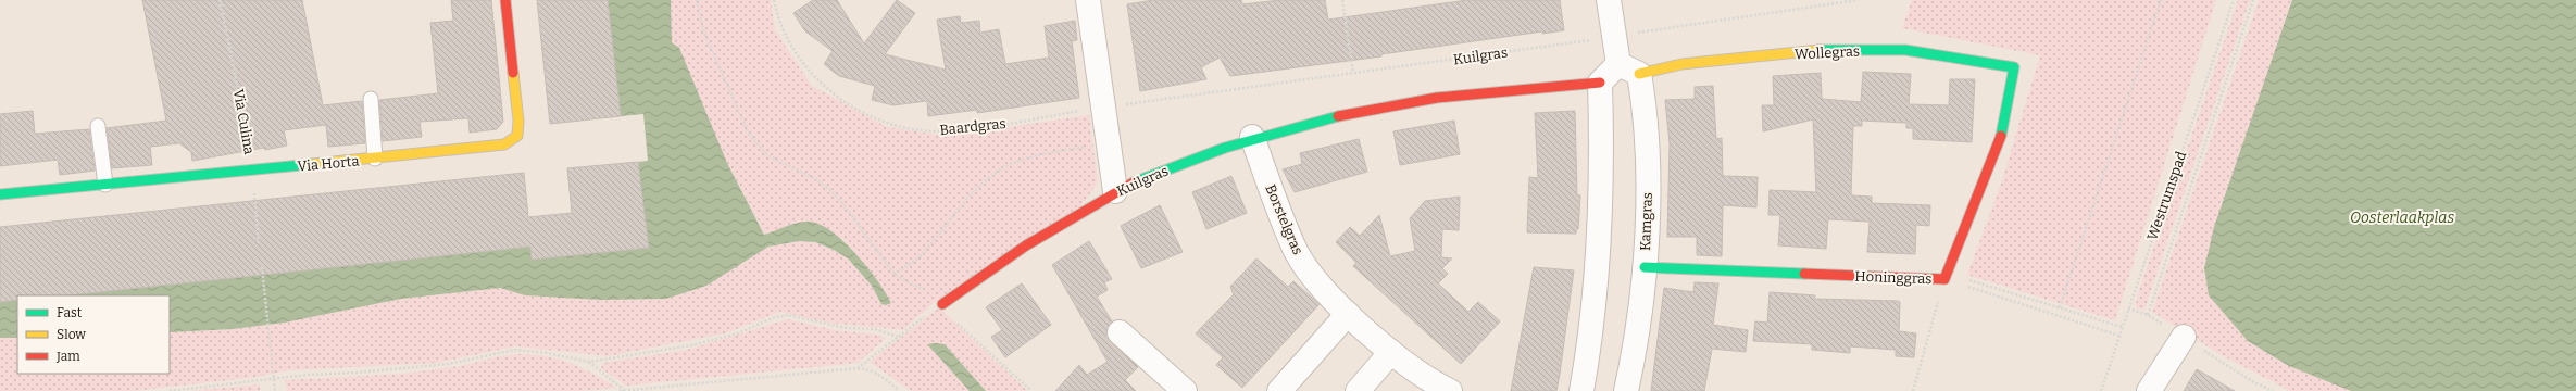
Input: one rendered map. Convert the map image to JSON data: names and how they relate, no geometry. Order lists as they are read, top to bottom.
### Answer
{
  "streets": {
    "street": [
      "Wollegras",
      "Kuilgras",
      "Via Horta",
      "Borstelgras",
      "Kamgras",
      "Honinggras"
    ],
    "path": ["Via Culina", "Baardgras", "Westrumspad"]
  },
  "crossings": [
    ["Wollegras", "Kamgras"],
    ["Wollegras", "Honinggras"],
    ["Kuilgras", "Baardgras"],
    ["Kuilgras", "Borstelgras"],
    ["Kuilgras", "Kamgras"],
    ["Via Culina", "Via Horta"],
    ["Kamgras", "Honinggras"]
  ],
  "water": ["Oosterlaakplas"],
  "legend": ["Fast", "Slow", "Jam"]
}
